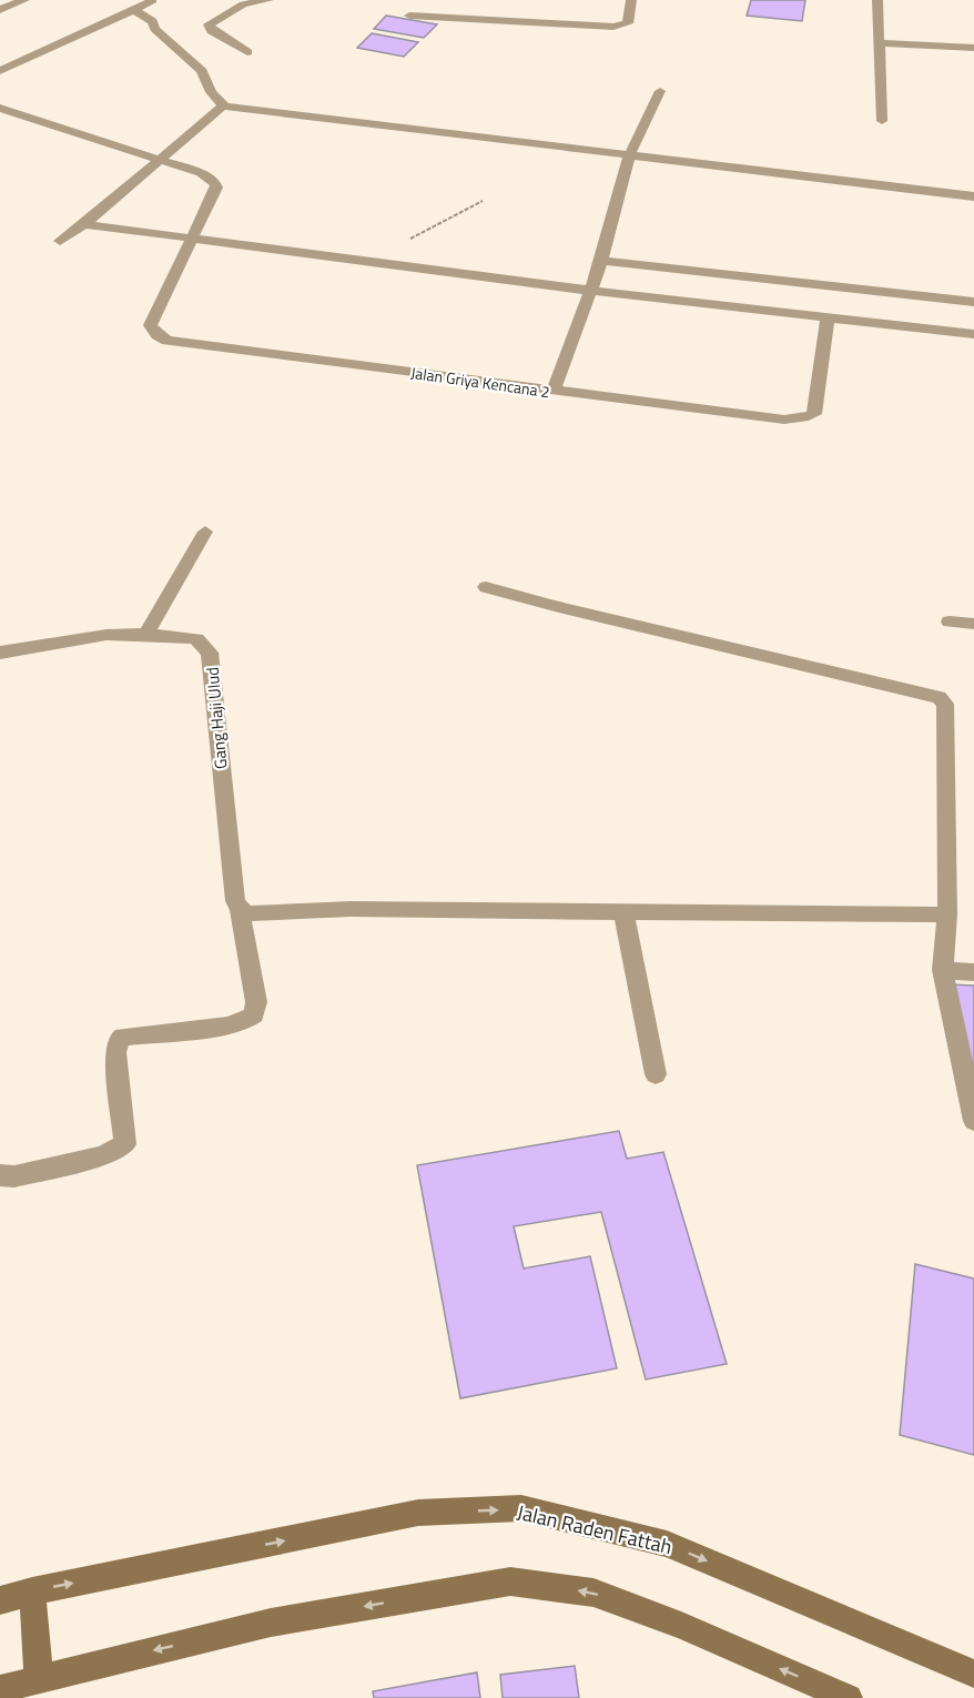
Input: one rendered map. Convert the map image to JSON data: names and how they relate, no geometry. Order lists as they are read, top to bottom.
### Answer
{
  "streets": {
    "main road": ["Jalan Raden Fattah"],
    "street": ["Jalan Griya Kencana 2", "Gang Haji Ulud"]
  }
}
